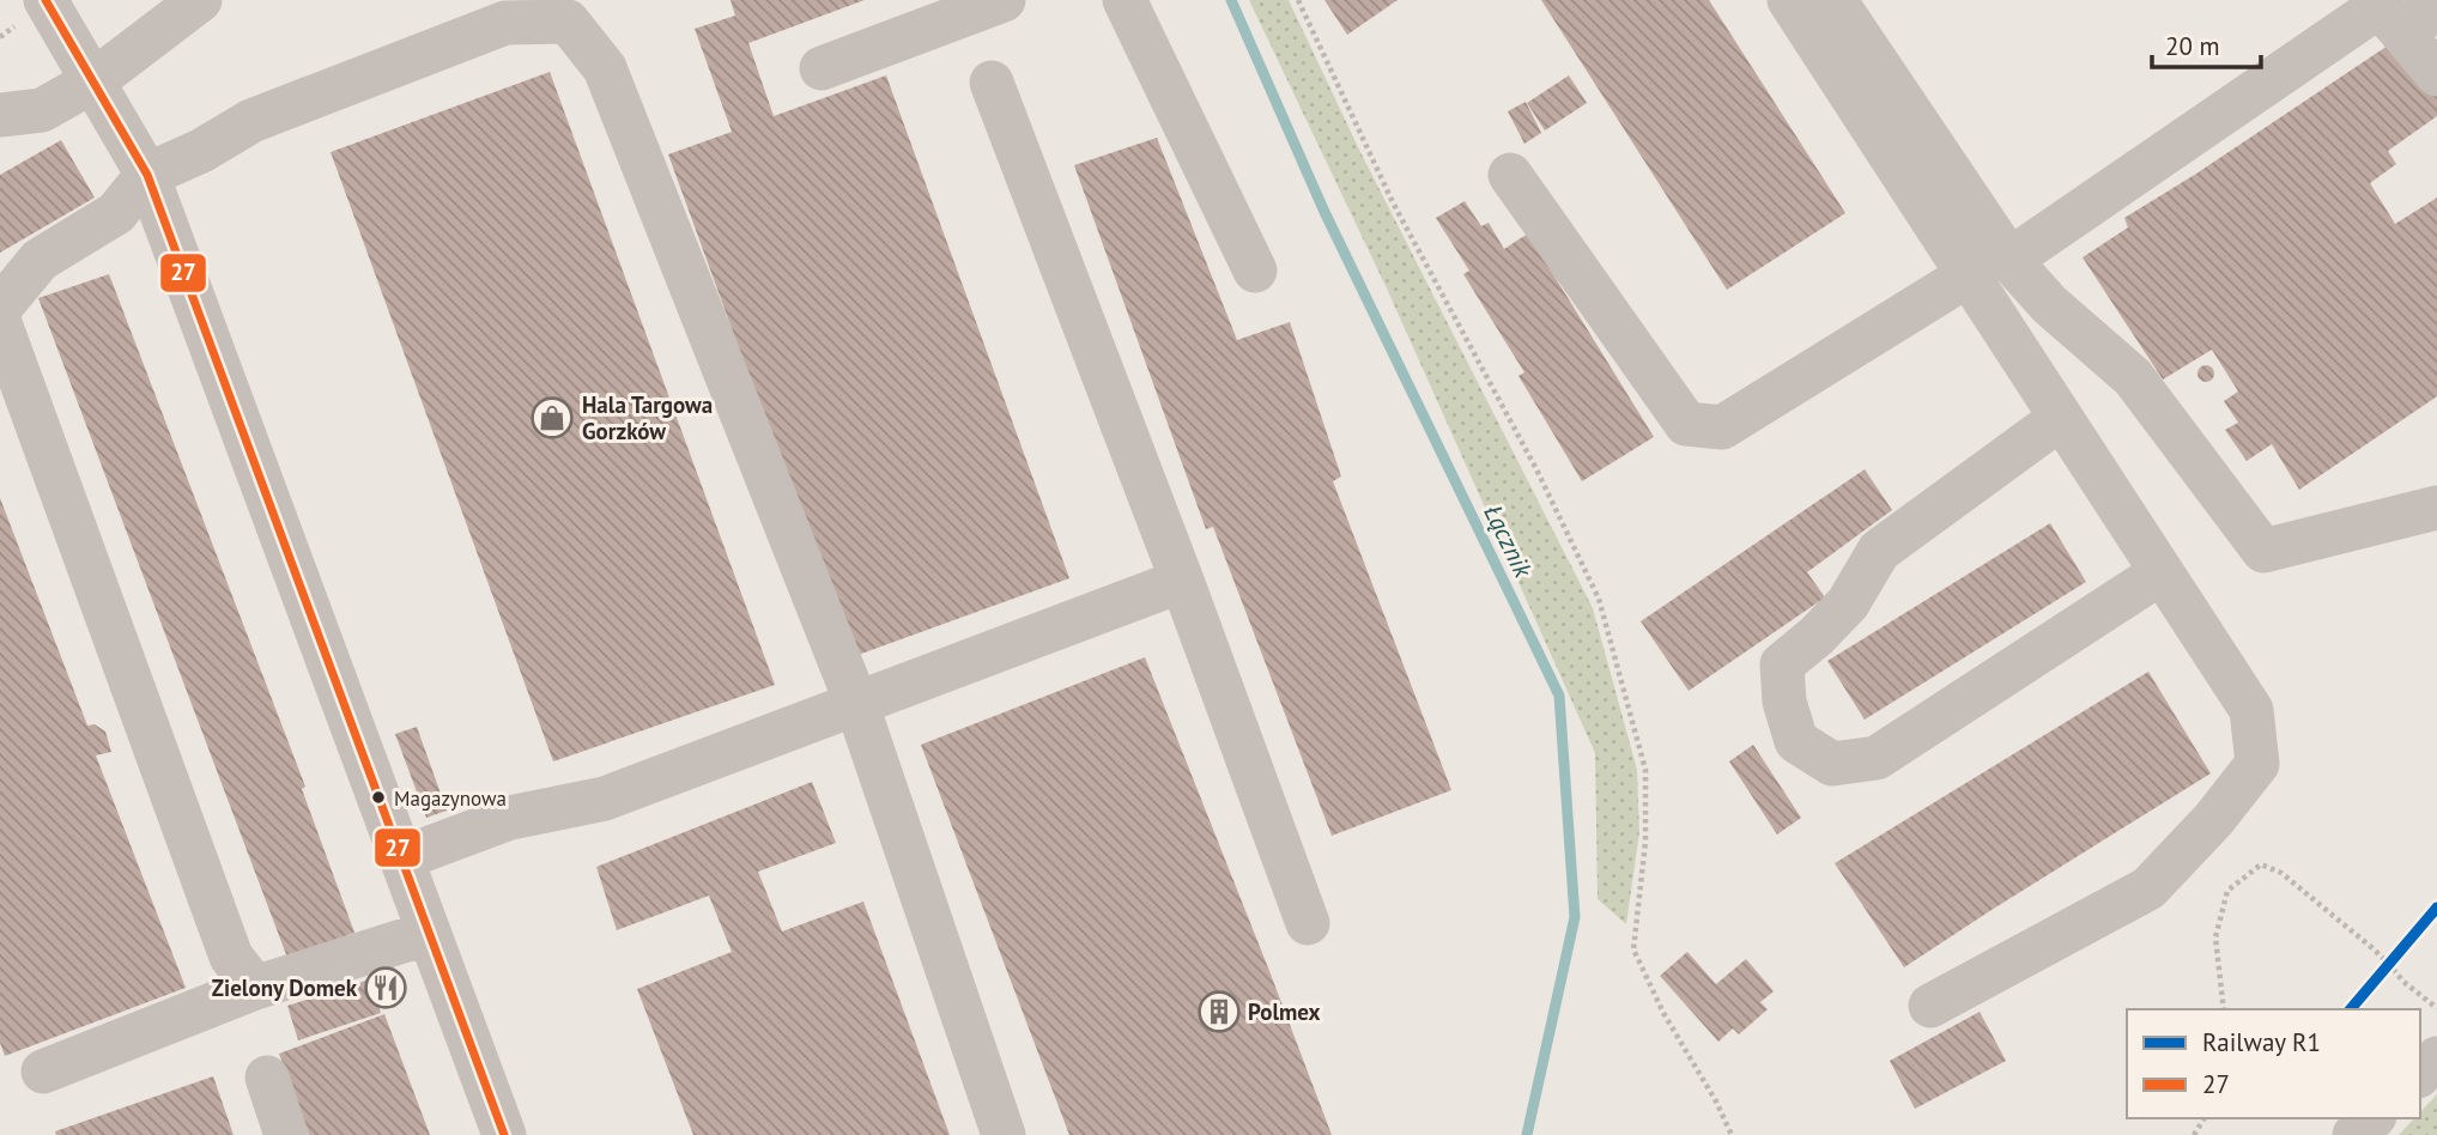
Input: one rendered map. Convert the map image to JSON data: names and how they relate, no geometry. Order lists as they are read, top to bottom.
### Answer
{
  "water": ["Łącznik"],
  "places": {
    "shop": ["Hala Targowa Gorzków"],
    "other": ["Magazynowa"],
    "restaurant": ["Zielony Domek"],
    "building": ["Polmex"]
  },
  "lines": ["transit line 27", "rail line R1"],
  "legend": ["Railway R1", "27"],
  "scale_bar": "20 m"
}
